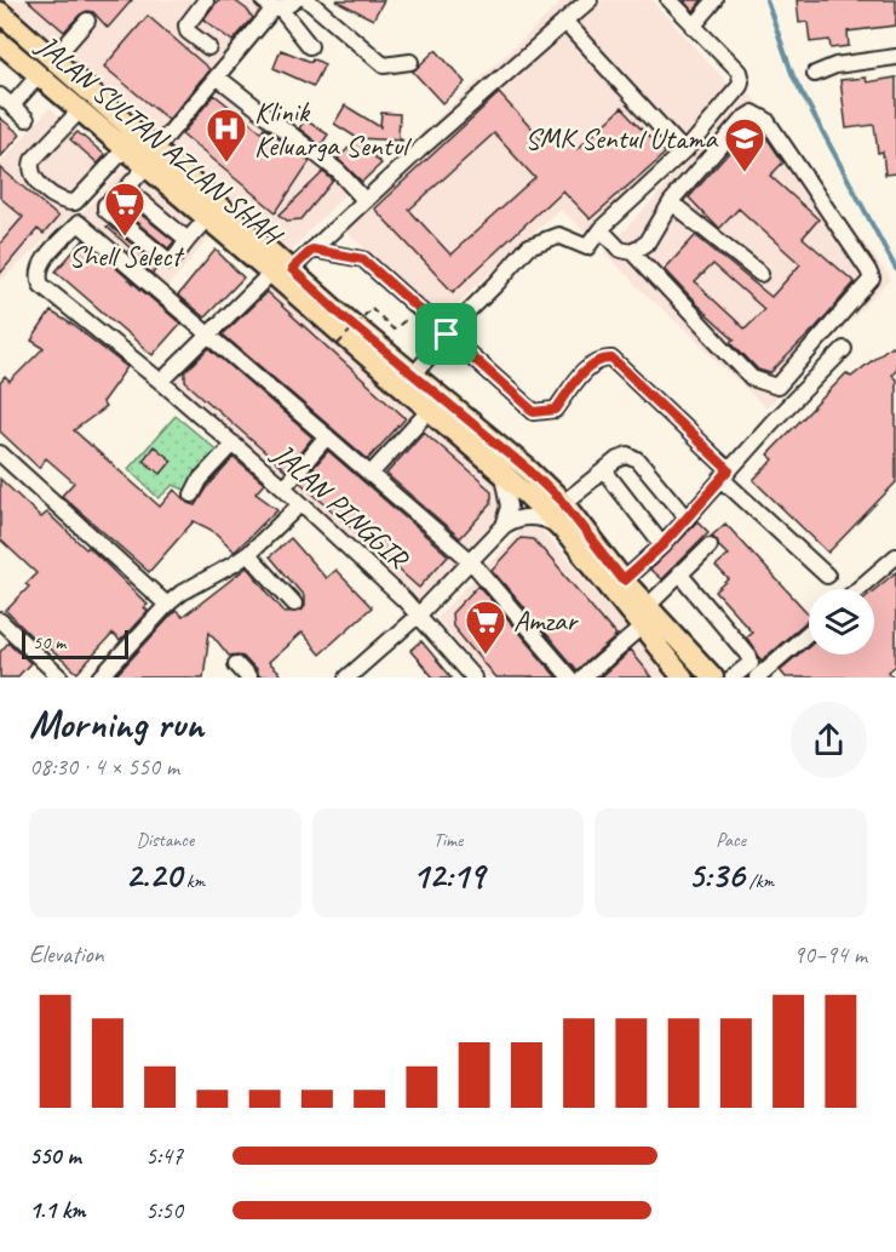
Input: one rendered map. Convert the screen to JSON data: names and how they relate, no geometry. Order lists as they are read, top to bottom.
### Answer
{
  "streets": {
    "main road": ["JALAN SULTAN AZLAN SHAH"],
    "street": ["JALAN PINGGIR"]
  },
  "places": {
    "hospital": ["Klinik Keluarga Sentul"],
    "school or university": ["SMK Sentul Utama"],
    "supermarket": ["Shell Select", "Amzar"]
  },
  "scale_bar": "50 m",
  "page": {
    "scale": "50 m",
    "heading": ["Morning run", "08:30 · 4 × 550 m"],
    "stats": [
      ["Distance", "2.20 km"],
      ["Time", "12:19"],
      ["Pace", "5:36 /km"]
    ],
    "chart": ["Elevation", "90–94 m"],
    "list": [
      {
        "name": "550 m",
        "note": "5:47"
      },
      {
        "name": "1.1 km",
        "note": "5:50"
      }
    ]
  }
}
